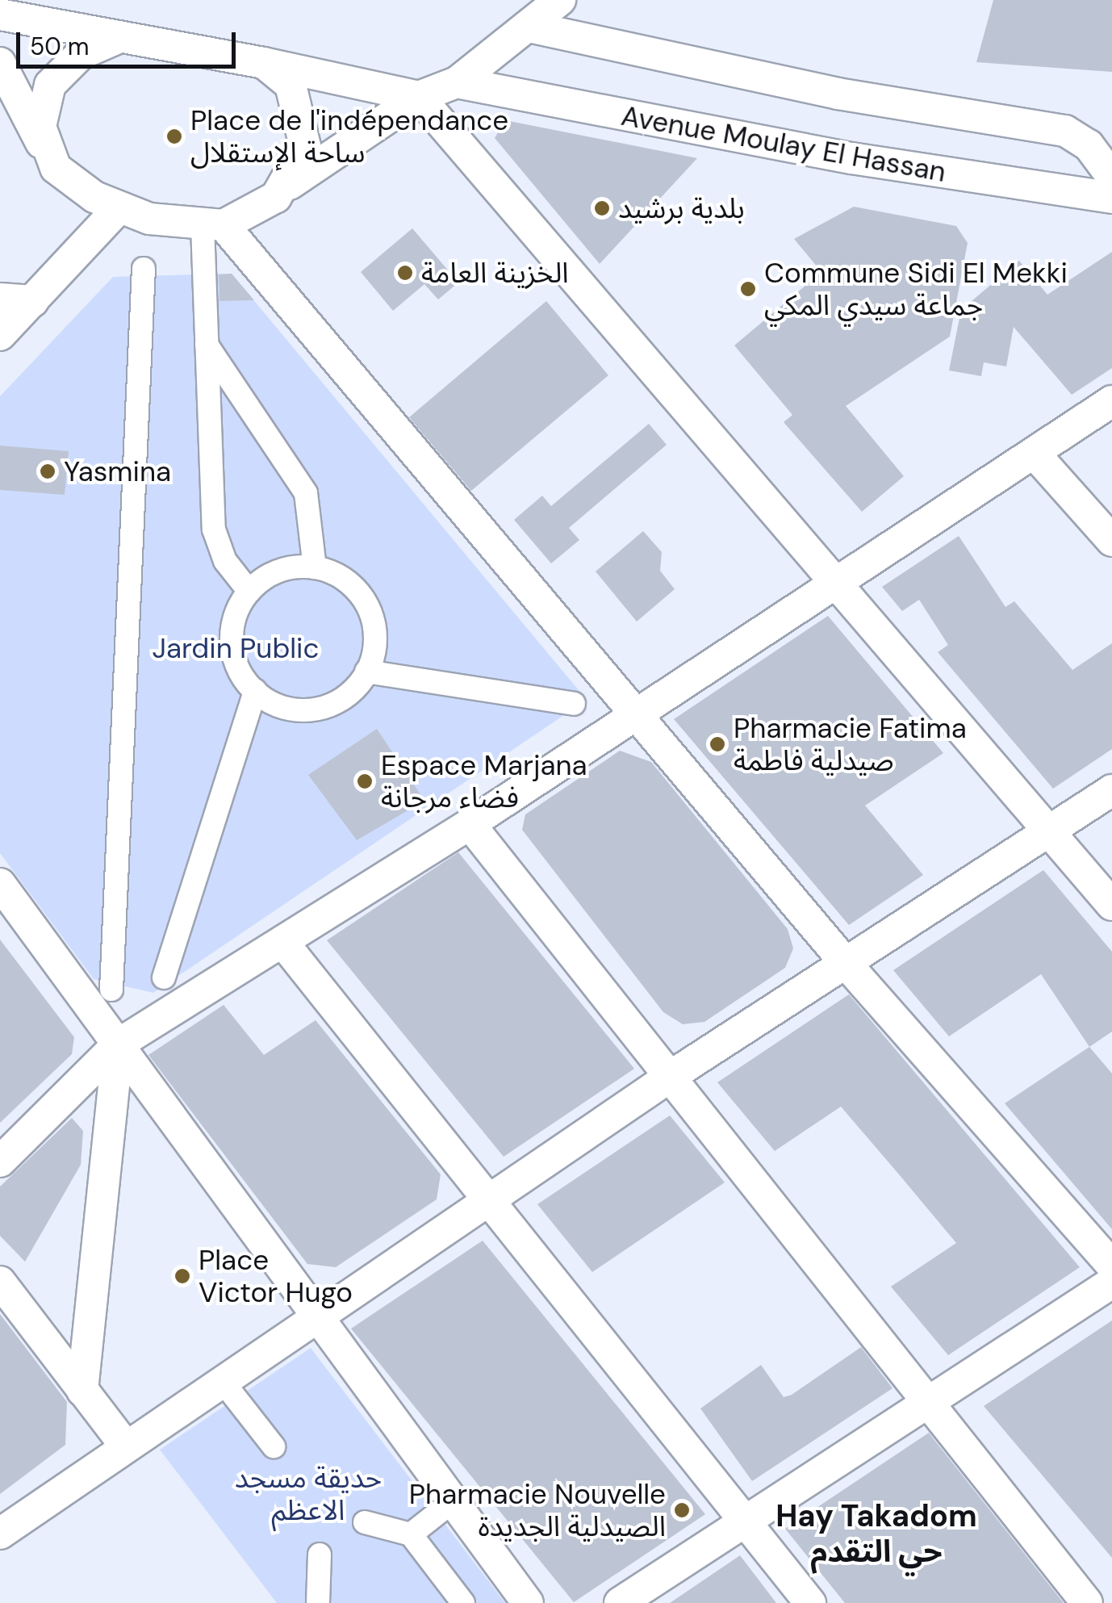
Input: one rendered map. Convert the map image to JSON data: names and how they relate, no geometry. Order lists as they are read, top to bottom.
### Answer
{
  "streets": {
    "street": ["Avenue Moulay El Hassan"]
  },
  "districts": ["Hay Takadom حي التقدم"],
  "parks": ["Jardin Public", "حديقة مسجد الاعظم"],
  "places": [
    "Place de l'indépendance ساحة الإستقلال",
    "بلدية برشيد",
    "الخزينة العامة",
    "Commune Sidi El Mekki جماعة سيدي المكي",
    "Yasmina",
    "Pharmacie Fatima صيدلية فاطمة",
    "Espace Marjana فضاء مرجانة",
    "Place Victor Hugo",
    "Pharmacie Nouvelle الصيدلية الجديدة"
  ],
  "scale_bar": "50 m"
}
